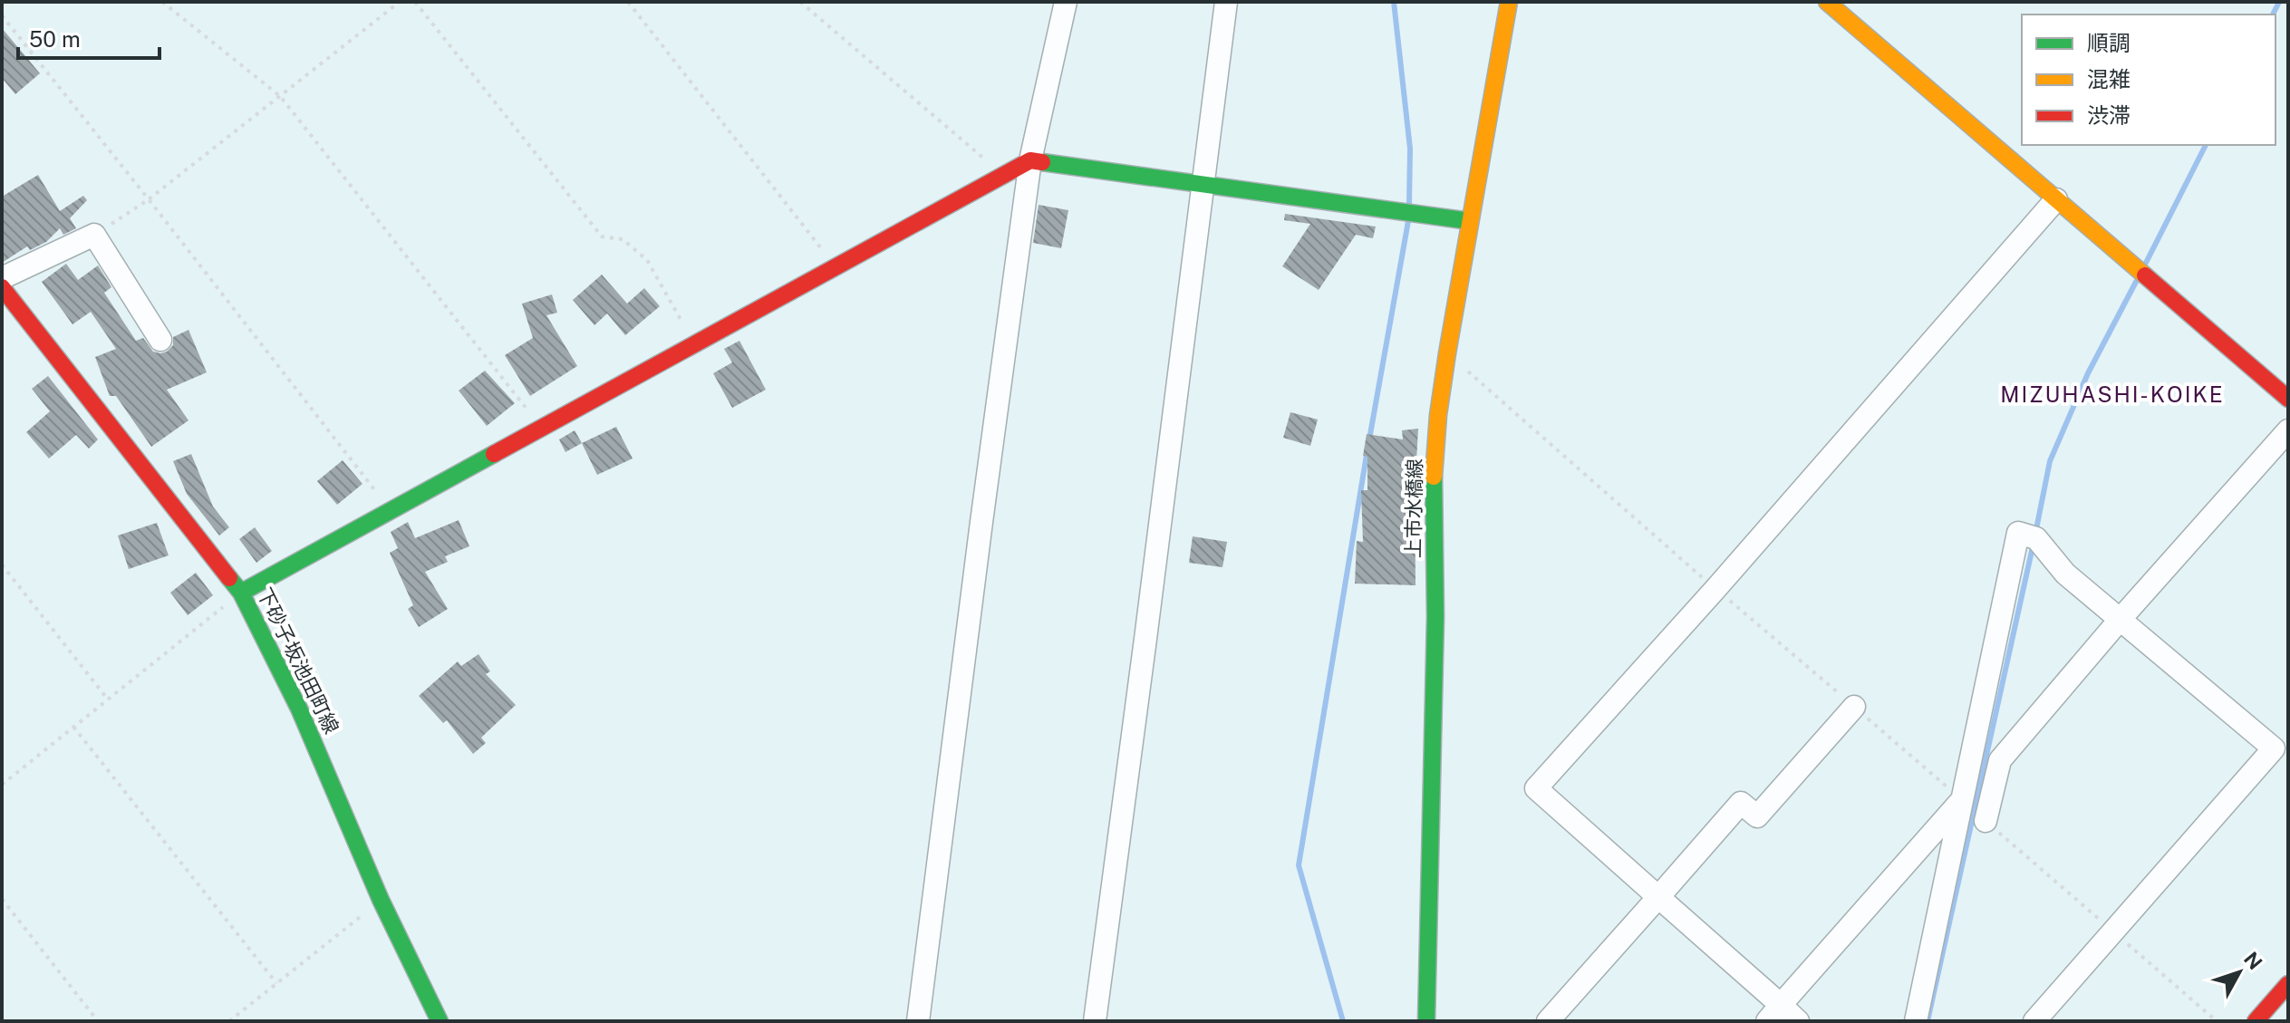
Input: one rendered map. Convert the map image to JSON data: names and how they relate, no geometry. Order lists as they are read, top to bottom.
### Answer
{
  "streets": {
    "street": ["上市水橋線", "下砂子坂池田町線"]
  },
  "districts": ["MIZUHASHI-KOIKE"],
  "legend": ["順調", "混雑", "渋滞"],
  "scale_bar": "50 m",
  "north": "top right"
}
